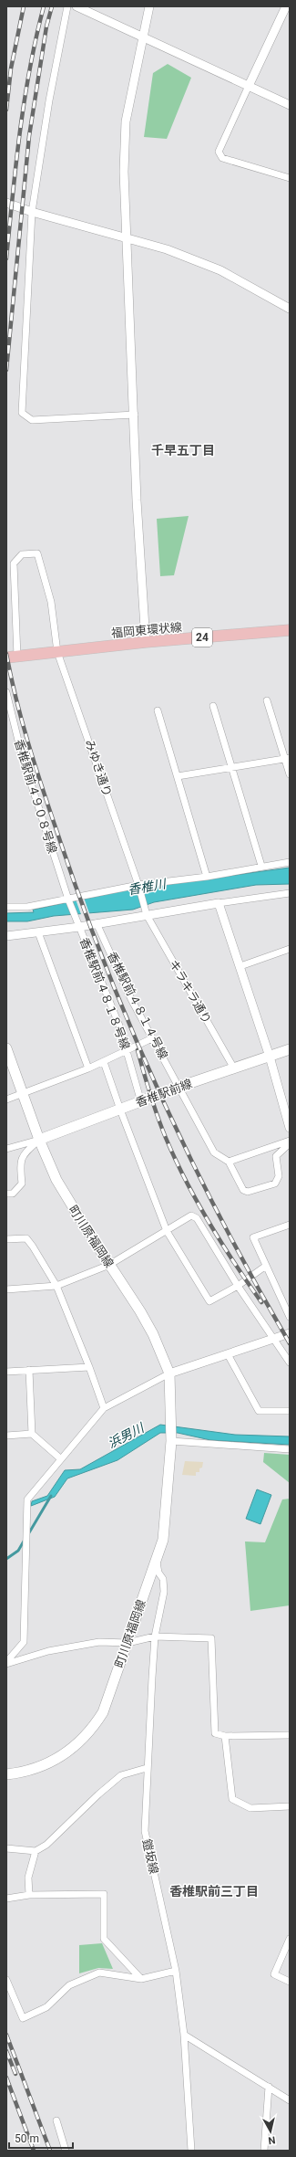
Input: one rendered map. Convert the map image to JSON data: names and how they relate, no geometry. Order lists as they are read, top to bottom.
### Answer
{
  "streets": {
    "main road": [
      "福岡東環状線",
      "24",
      "香椎駅前線",
      "町川原福岡線"
    ],
    "street": [
      "みゆき通り",
      "香椎駅前４９０８号線",
      "キラキラ通り",
      "香椎駅前４８１８号線",
      "香椎駅前４８１４号線",
      "鎧坂線"
    ]
  },
  "crossings": [
    ["福岡東環状線", "みゆき通り"],
    ["みゆき通り", "キラキラ通り"],
    ["香椎駅前４９０８号線", "香椎駅前４８１８号線"],
    ["キラキラ通り", "香椎駅前線"],
    ["香椎駅前４８１８号線", "香椎駅前線"],
    ["香椎駅前４８１４号線", "香椎駅前線"],
    ["香椎駅前線", "町川原福岡線"],
    ["町川原福岡線", "鎧坂線"]
  ],
  "districts": ["千早五丁目", "香椎駅前三丁目"],
  "water": ["香椎川", "浜男川"],
  "scale_bar": "50 m",
  "north": "bottom"
}
